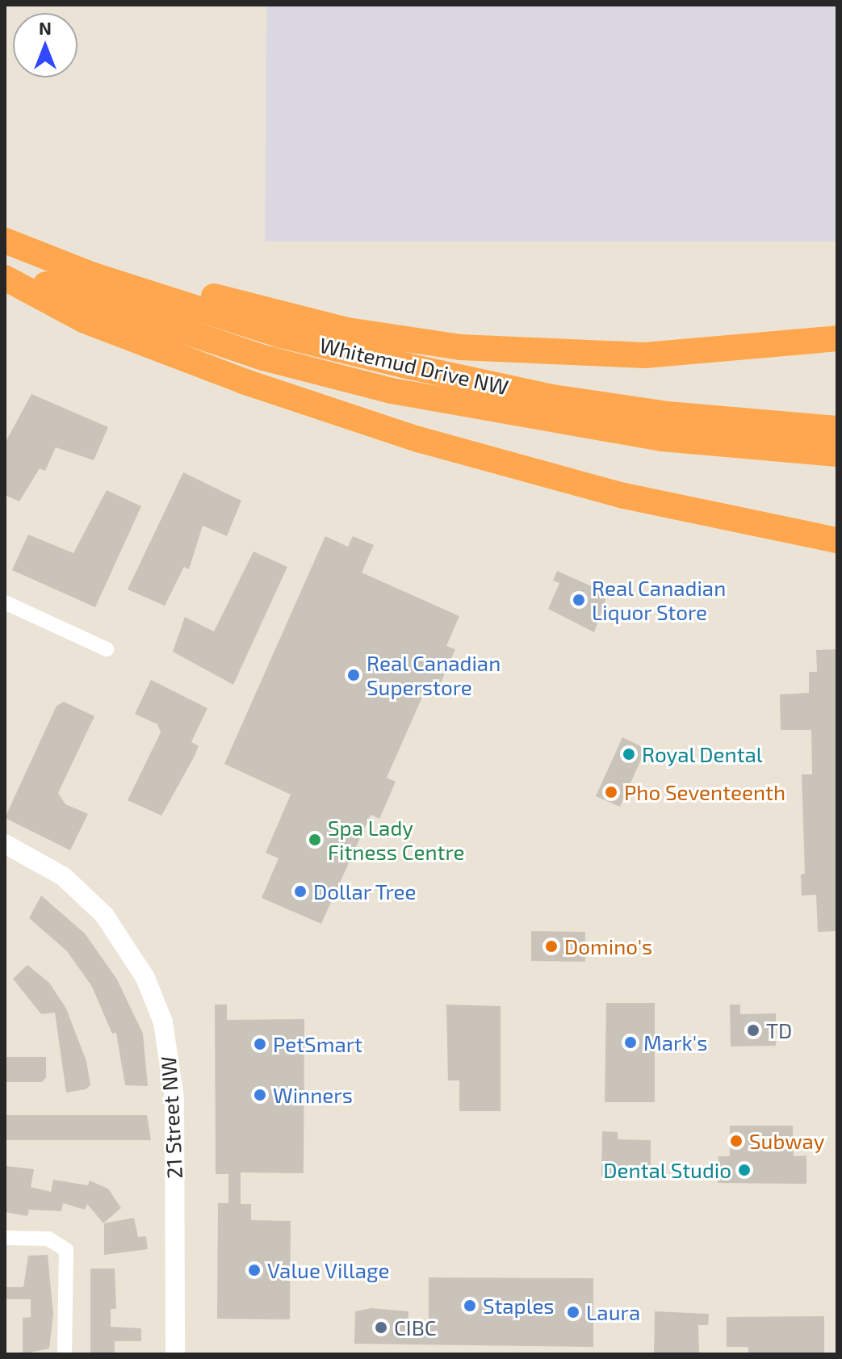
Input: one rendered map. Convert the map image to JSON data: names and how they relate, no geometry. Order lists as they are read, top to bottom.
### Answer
{
  "streets": {
    "highway": ["Whitemud Drive NW"],
    "street": ["21 Street NW"]
  },
  "places": [
    "Real Canadian Liquor Store",
    "Real Canadian Superstore",
    "Royal Dental",
    "Pho Seventeenth",
    "Spa Lady Fitness Centre",
    "Dollar Tree",
    "Domino's",
    "TD",
    "Mark's",
    "PetSmart",
    "Winners",
    "Subway",
    "Dental Studio",
    "Value Village",
    "Staples",
    "Laura",
    "CIBC"
  ],
  "north": "top"
}
